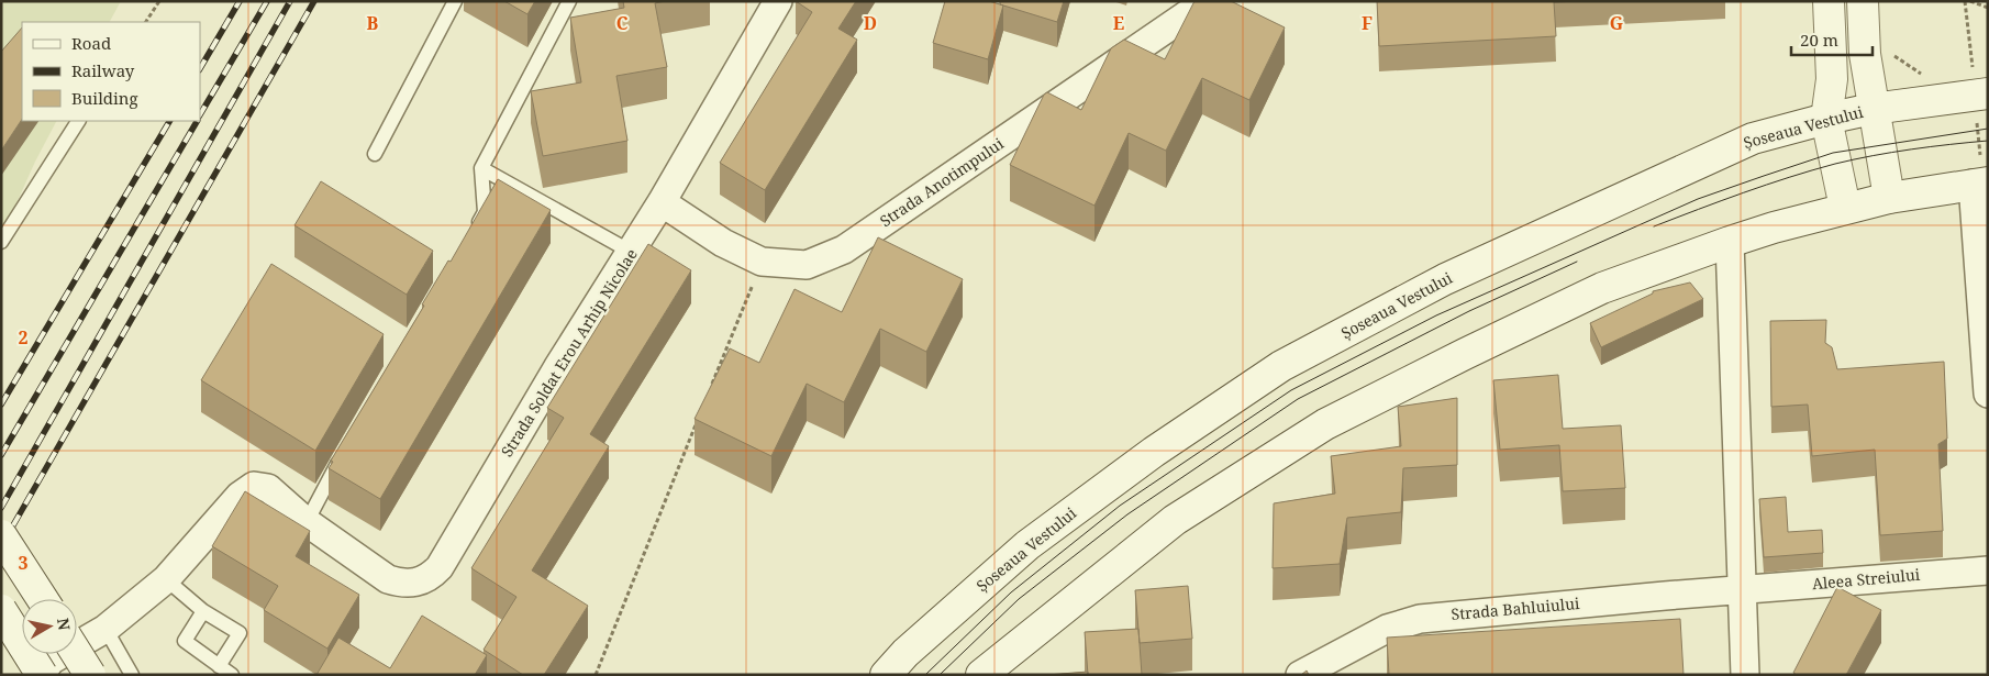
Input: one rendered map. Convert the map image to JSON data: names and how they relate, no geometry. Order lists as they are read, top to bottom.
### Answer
{
  "streets": {
    "main road": ["Șoseaua Vestului"],
    "street": [
      "Strada Anotimpului",
      "Strada Soldat Erou Arhip Nicolae",
      "Aleea Streiului",
      "Strada Bahluiului"
    ]
  },
  "crossings": [
    ["Strada Anotimpului", "Strada Soldat Erou Arhip Nicolae"],
    ["Aleea Streiului", "Strada Bahluiului"]
  ],
  "legend": ["Road", "Railway", "Building"],
  "scale_bar": "20 m",
  "north": "right",
  "grid": {
    "columns": [
      "B",
      "C",
      "D",
      "E",
      "F",
      "G"
    ],
    "rows": ["2", "3"]
  }
}
